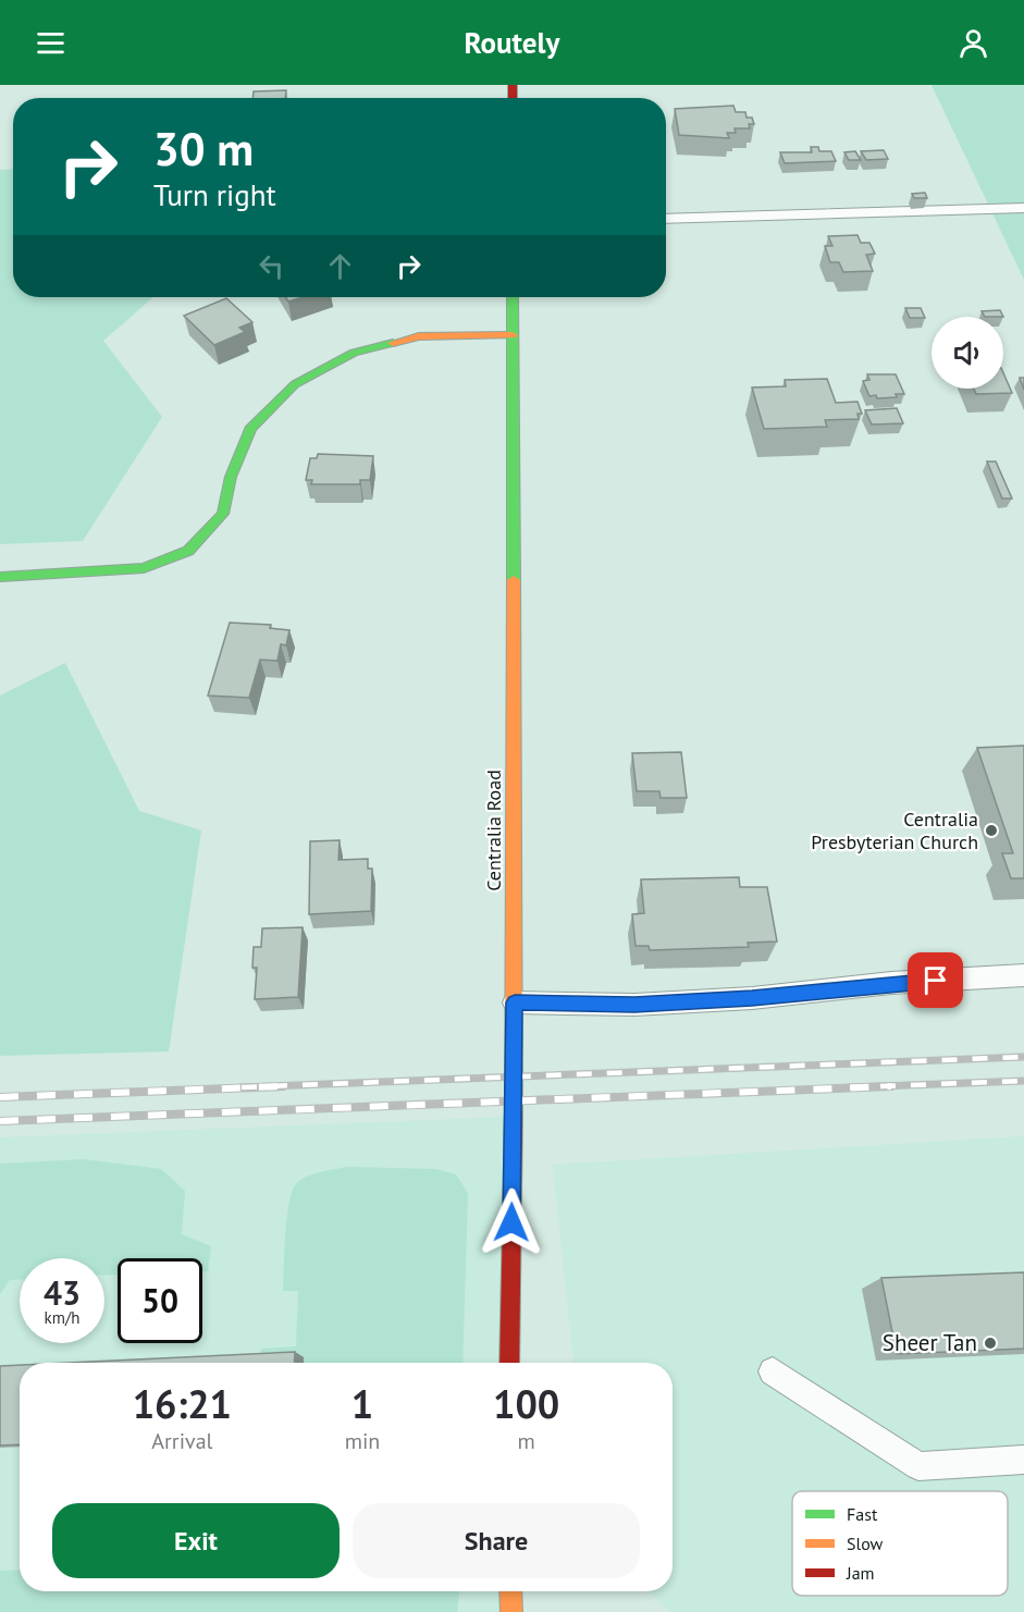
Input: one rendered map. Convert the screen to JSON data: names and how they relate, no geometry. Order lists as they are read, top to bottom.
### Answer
{
  "streets": {
    "main road": ["Centralia Road"]
  },
  "places": ["Centralia Presbyterian Church", "Sheer Tan"],
  "legend": ["Fast", "Slow", "Jam"],
  "page": {
    "header": "Routely",
    "turn": ["30 m", "Turn right"],
    "speed": "43 km/h",
    "limit": "50",
    "eta": [
      "16:21",
      "Arrival",
      "1",
      "min",
      "100",
      "m"
    ],
    "buttons": ["Exit", "Share"]
  }
}
